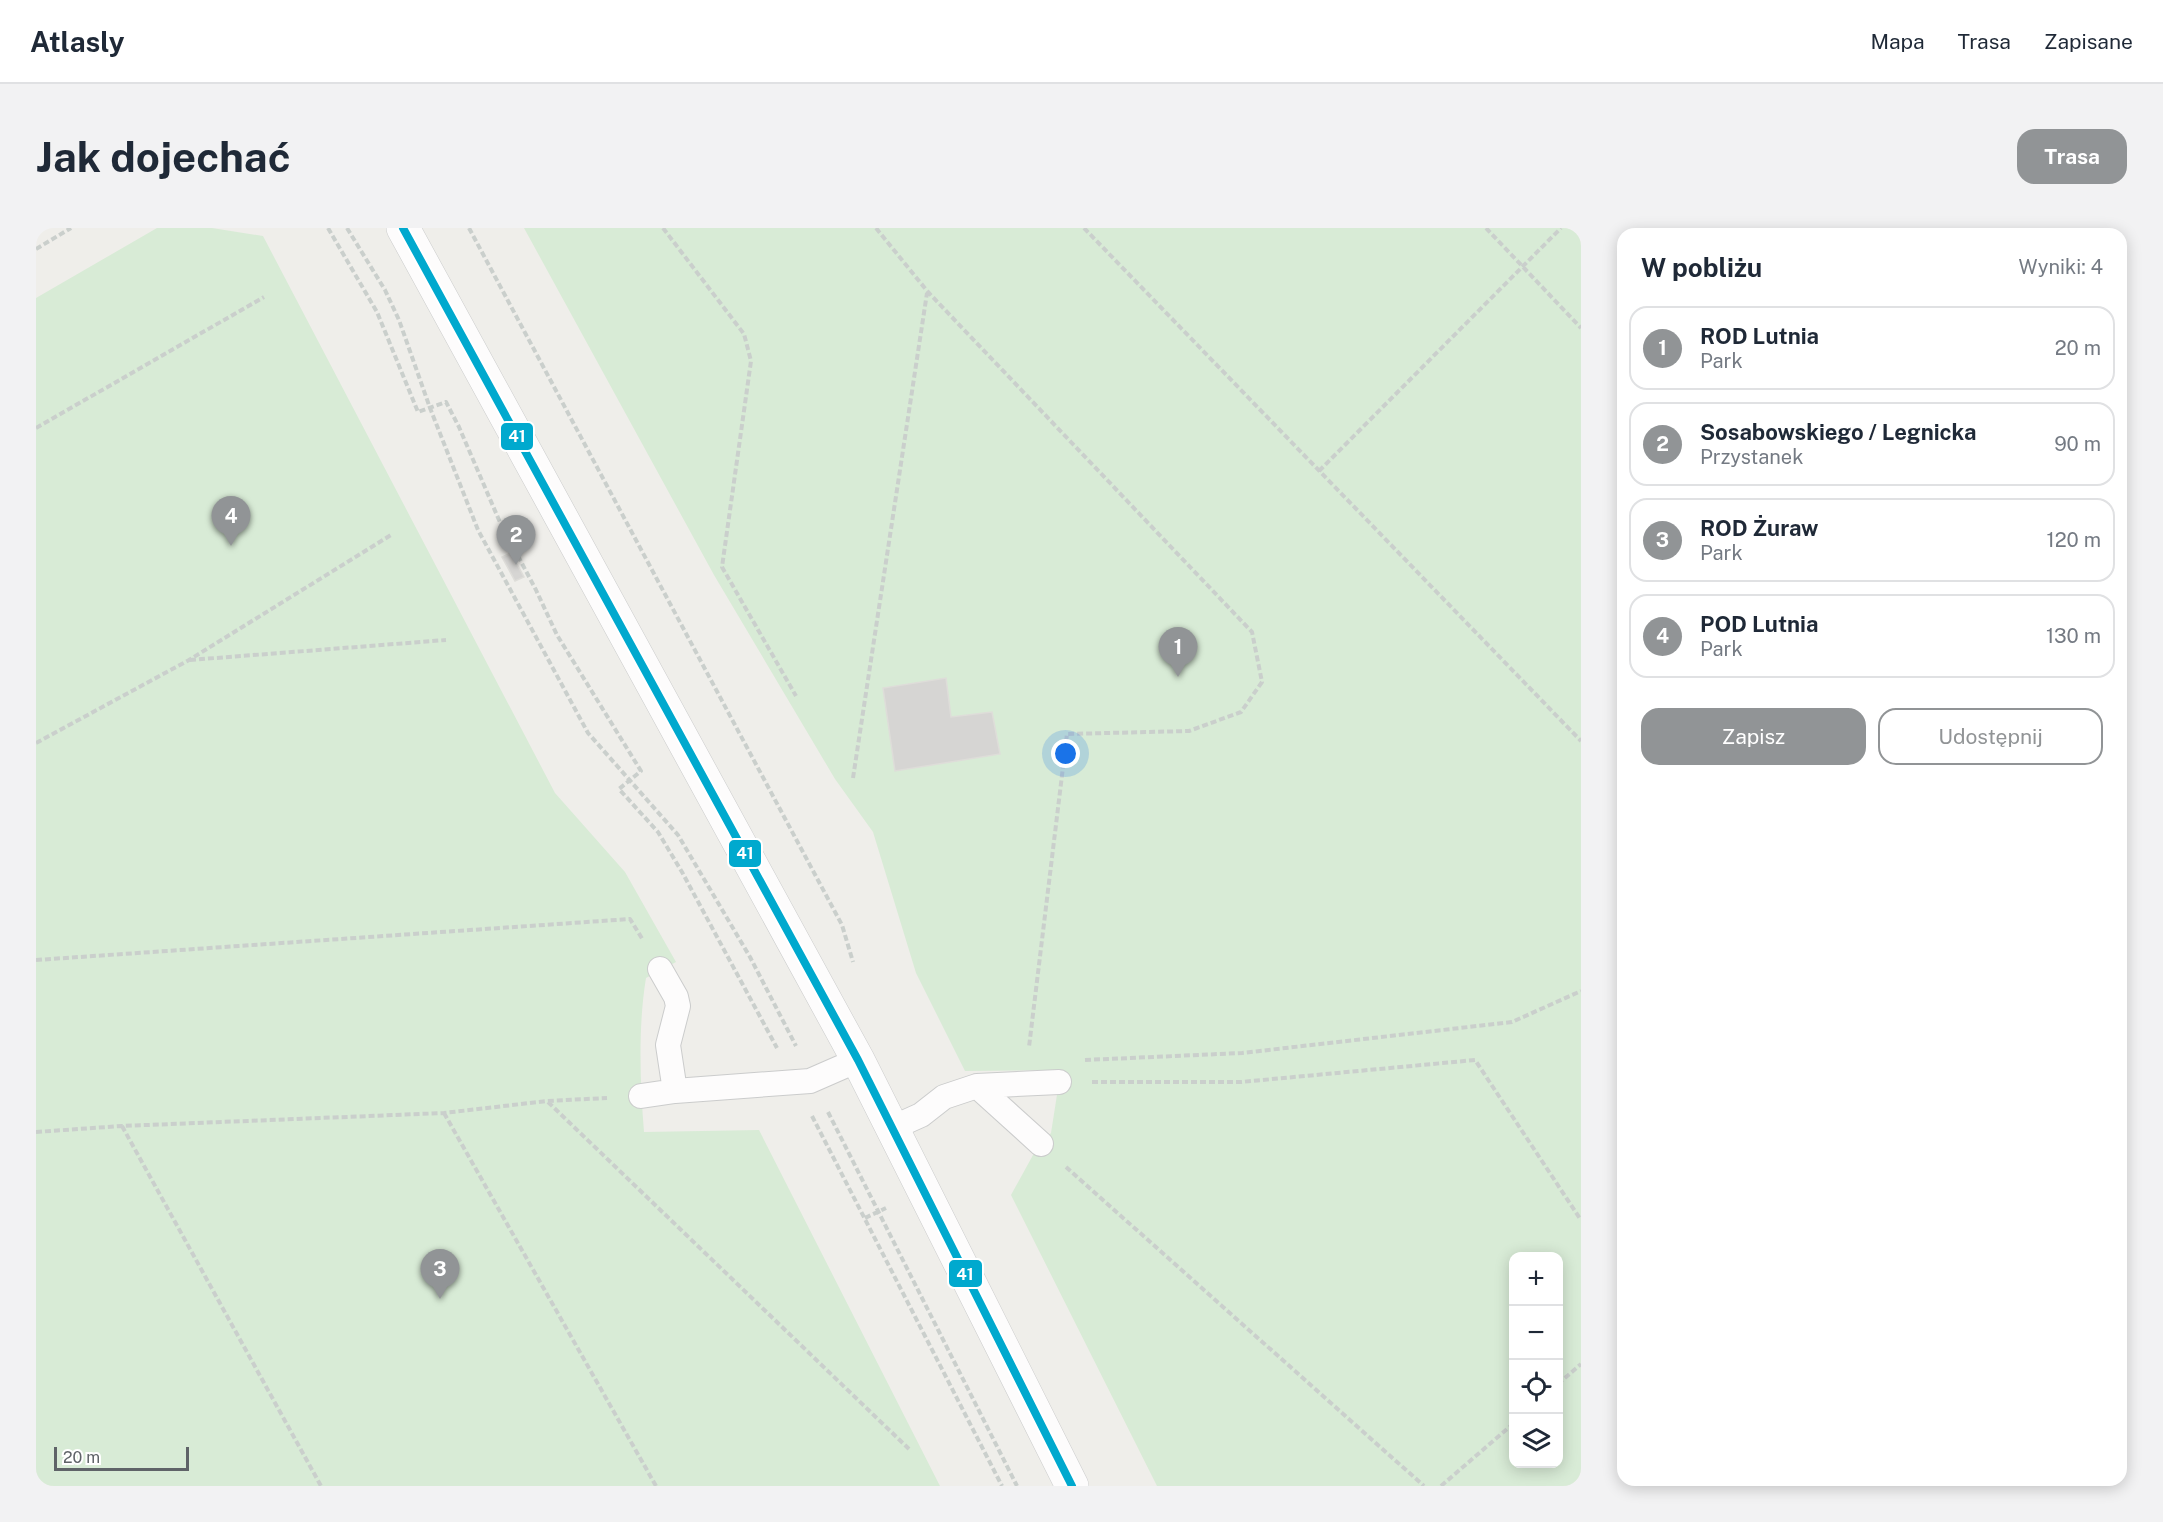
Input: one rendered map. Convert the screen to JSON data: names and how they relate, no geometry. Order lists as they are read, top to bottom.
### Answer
{
  "lines": ["transit line 41"],
  "scale_bar": "20 m",
  "page": {
    "header": "Atlasly",
    "nav": ["Mapa", "Trasa", "Zapisane"],
    "buttons": [
      "Trasa",
      ["Zapisz", "Udostępnij"]
    ],
    "title": "Jak dojechać",
    "heading": ["W pobliżu", "Wyniki: 4"],
    "list": [
      {
        "mark": "1",
        "name": "ROD Lutnia",
        "note": "Park",
        "value": "20 m"
      },
      {
        "mark": "2",
        "name": "Sosabowskiego / Legnicka",
        "note": "Przystanek",
        "value": "90 m"
      },
      {
        "mark": "3",
        "name": "ROD Żuraw",
        "note": "Park",
        "value": "120 m"
      },
      {
        "mark": "4",
        "name": "POD Lutnia",
        "note": "Park",
        "value": "130 m"
      }
    ],
    "pins": [
      "4",
      "2",
      "1",
      "3"
    ],
    "map_buttons": ["+", "−"],
    "scale": "20 m"
  }
}
